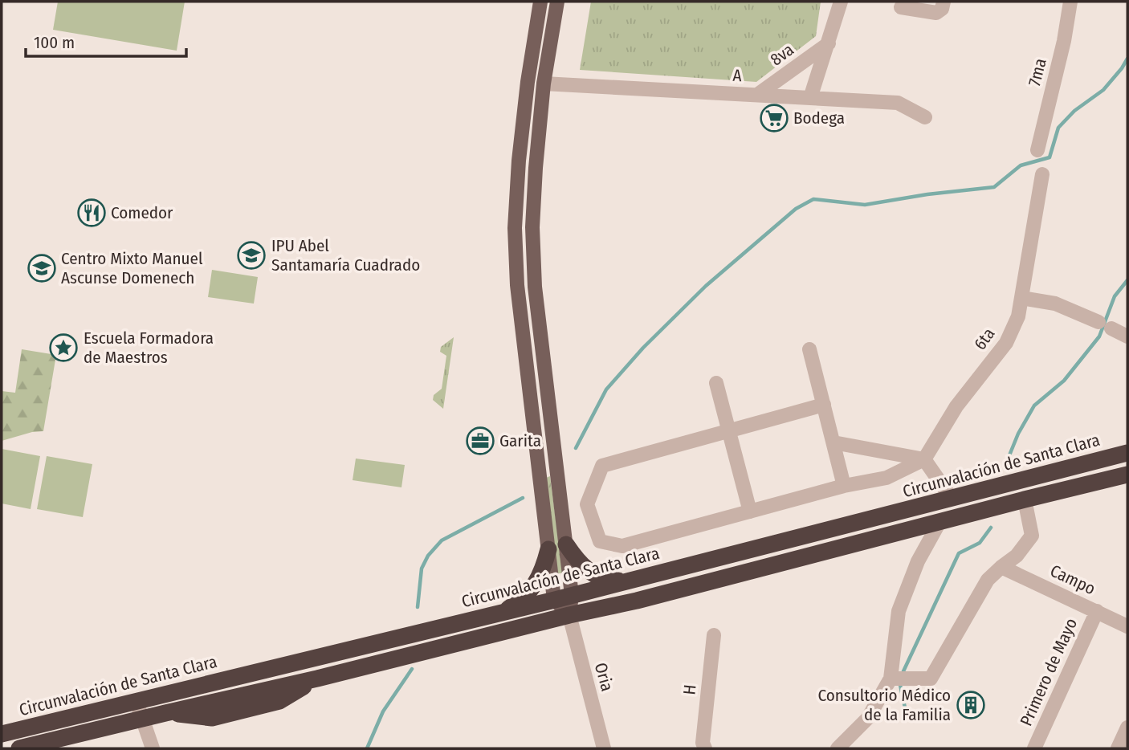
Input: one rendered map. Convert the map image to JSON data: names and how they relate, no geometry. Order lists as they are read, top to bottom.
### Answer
{
  "streets": {
    "highway": ["Circunvalación de Santa Clara"],
    "street": [
      "8va",
      "7ma",
      "A",
      "6ta",
      "Campo",
      "Primero de Mayo",
      "Oria",
      "H"
    ]
  },
  "crossings": [
    ["8va", "A"],
    ["Campo", "Primero de Mayo"]
  ],
  "places": {
    "supermarket": ["Bodega"],
    "restaurant": ["Comedor"],
    "school or university": ["IPU Abel Santamaría Cuadrado", "Centro Mixto Manuel Ascunse Domenech"],
    "place": ["Escuela Formadora de Maestros"],
    "office": ["Garita"],
    "building": ["Consultorio Médico de la Familia"]
  },
  "scale_bar": "100 m"
}
